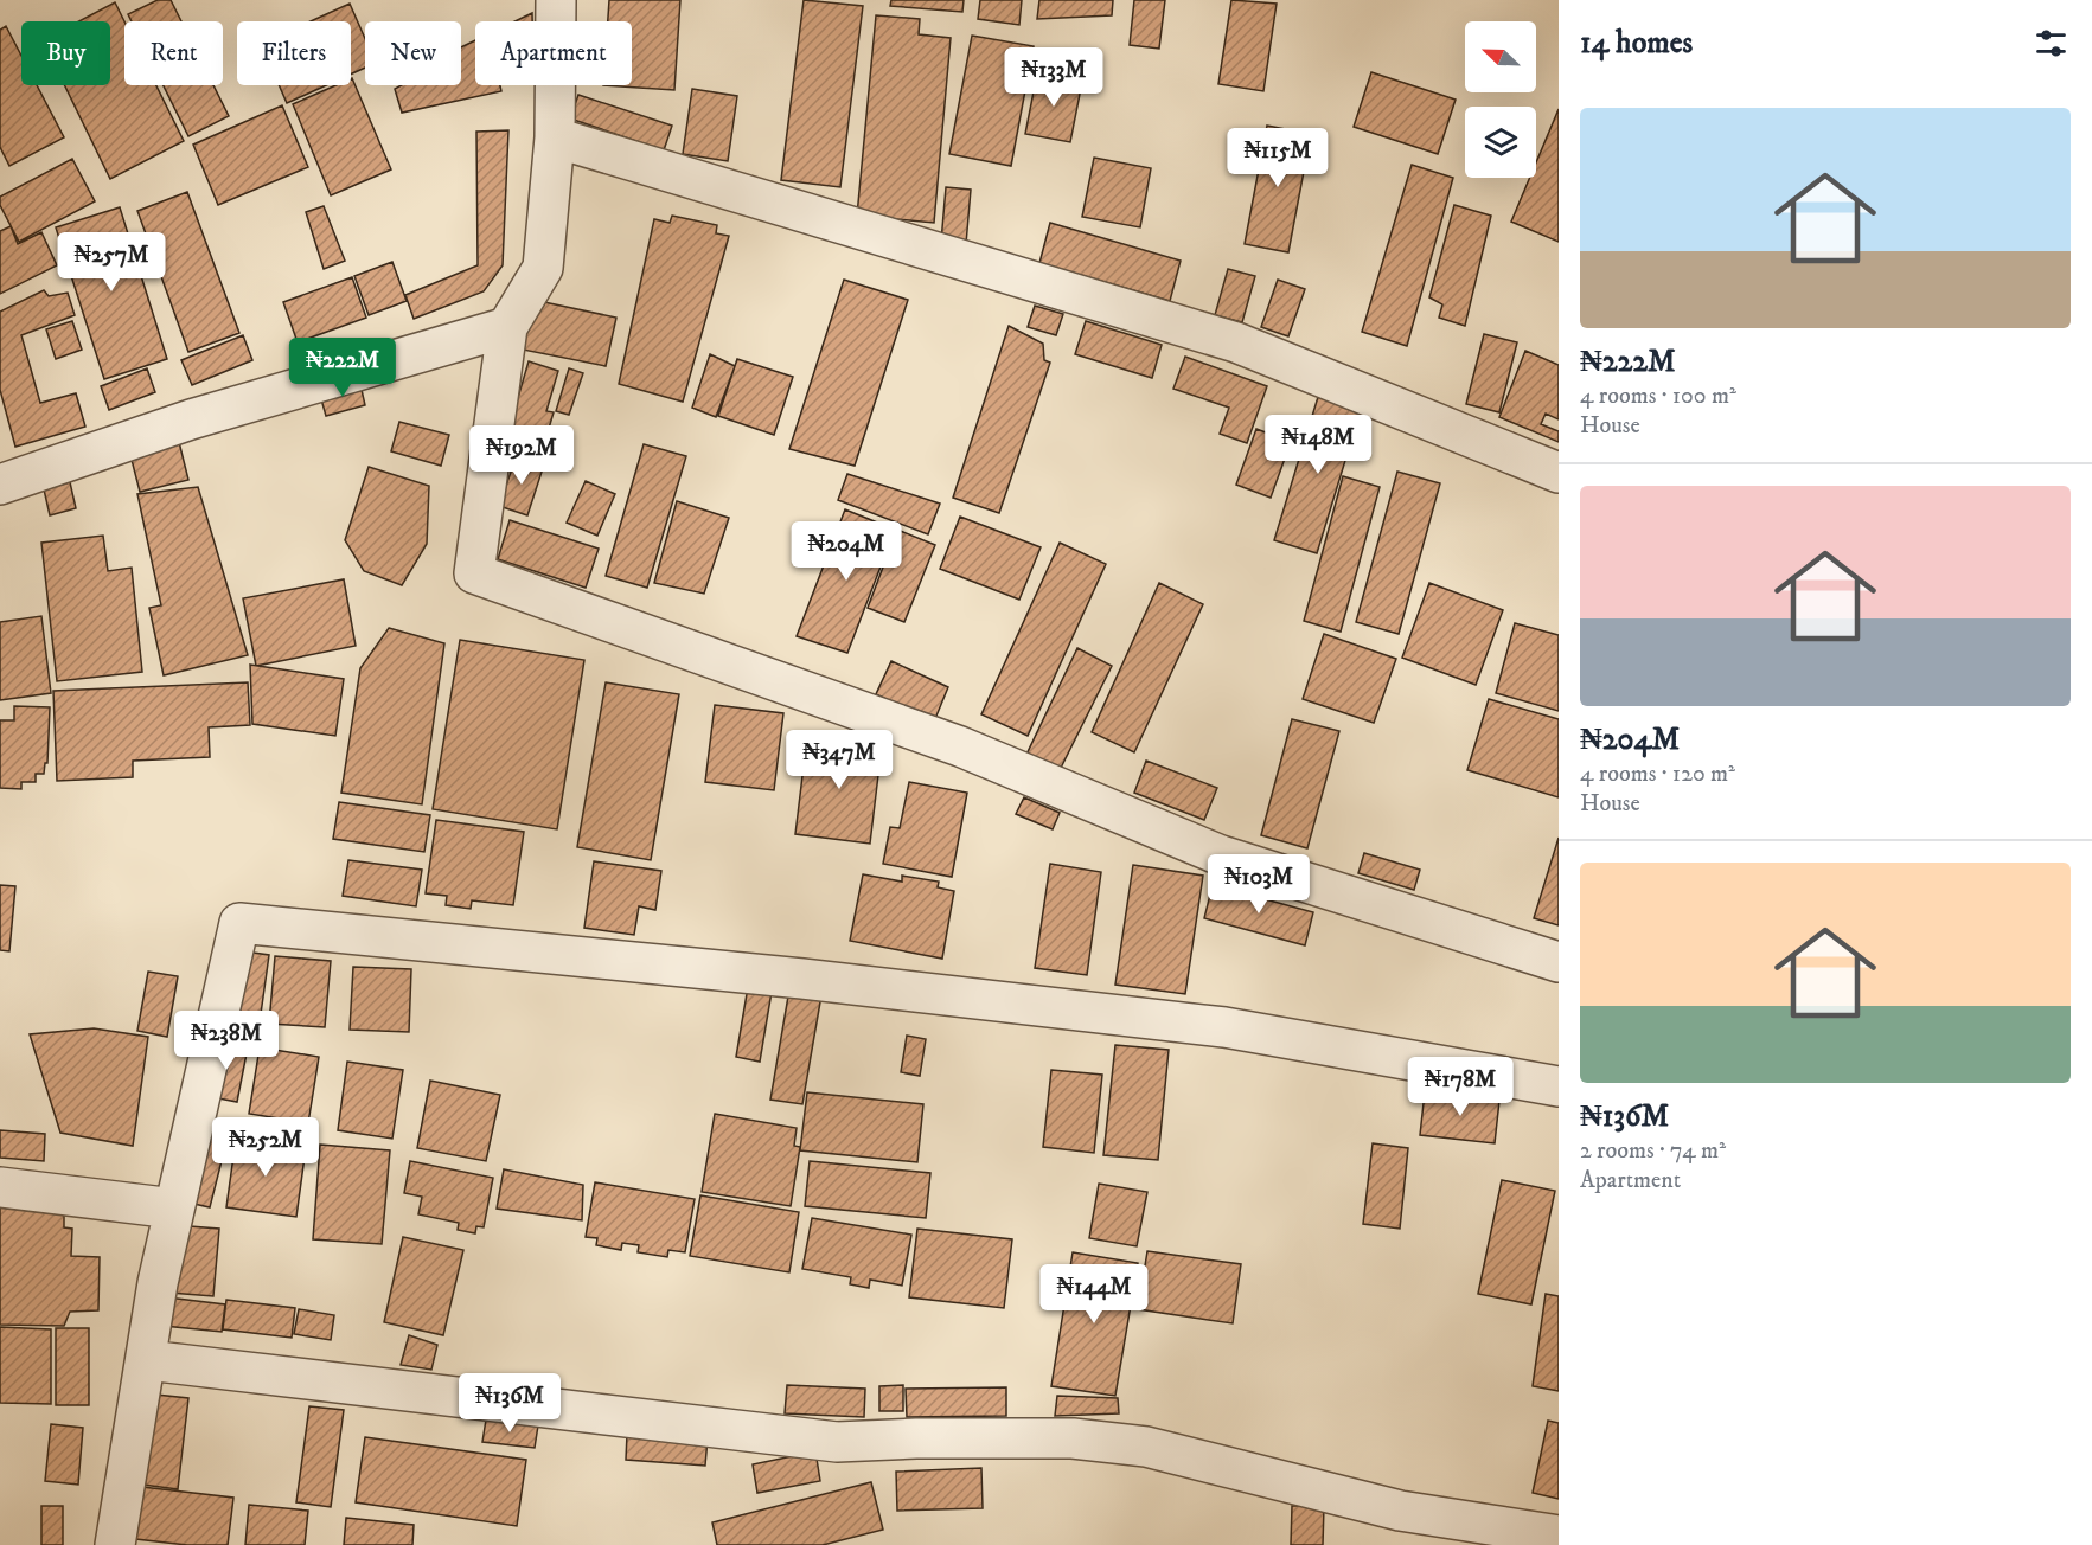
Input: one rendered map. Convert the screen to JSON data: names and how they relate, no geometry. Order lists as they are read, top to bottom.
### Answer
{
  "north": "top left",
  "page": {
    "heading": "14 homes",
    "chip": [
      "Buy",
      "Rent",
      "Filters",
      "New",
      "Apartment"
    ],
    "price": [
      "₦133M",
      "₦115M",
      "₦257M",
      "₦222M",
      "₦148M",
      "₦192M",
      "₦204M",
      "₦347M",
      "₦103M",
      "₦238M",
      "₦178M",
      "₦252M",
      "₦144M",
      "₦136M"
    ],
    "list": [
      {
        "name": "₦222M",
        "note": "4 rooms · 100 m² · House"
      },
      {
        "name": "₦204M",
        "note": "4 rooms · 120 m² · House"
      },
      {
        "name": "₦136M",
        "note": "2 rooms · 74 m² · Apartment"
      }
    ]
  }
}
